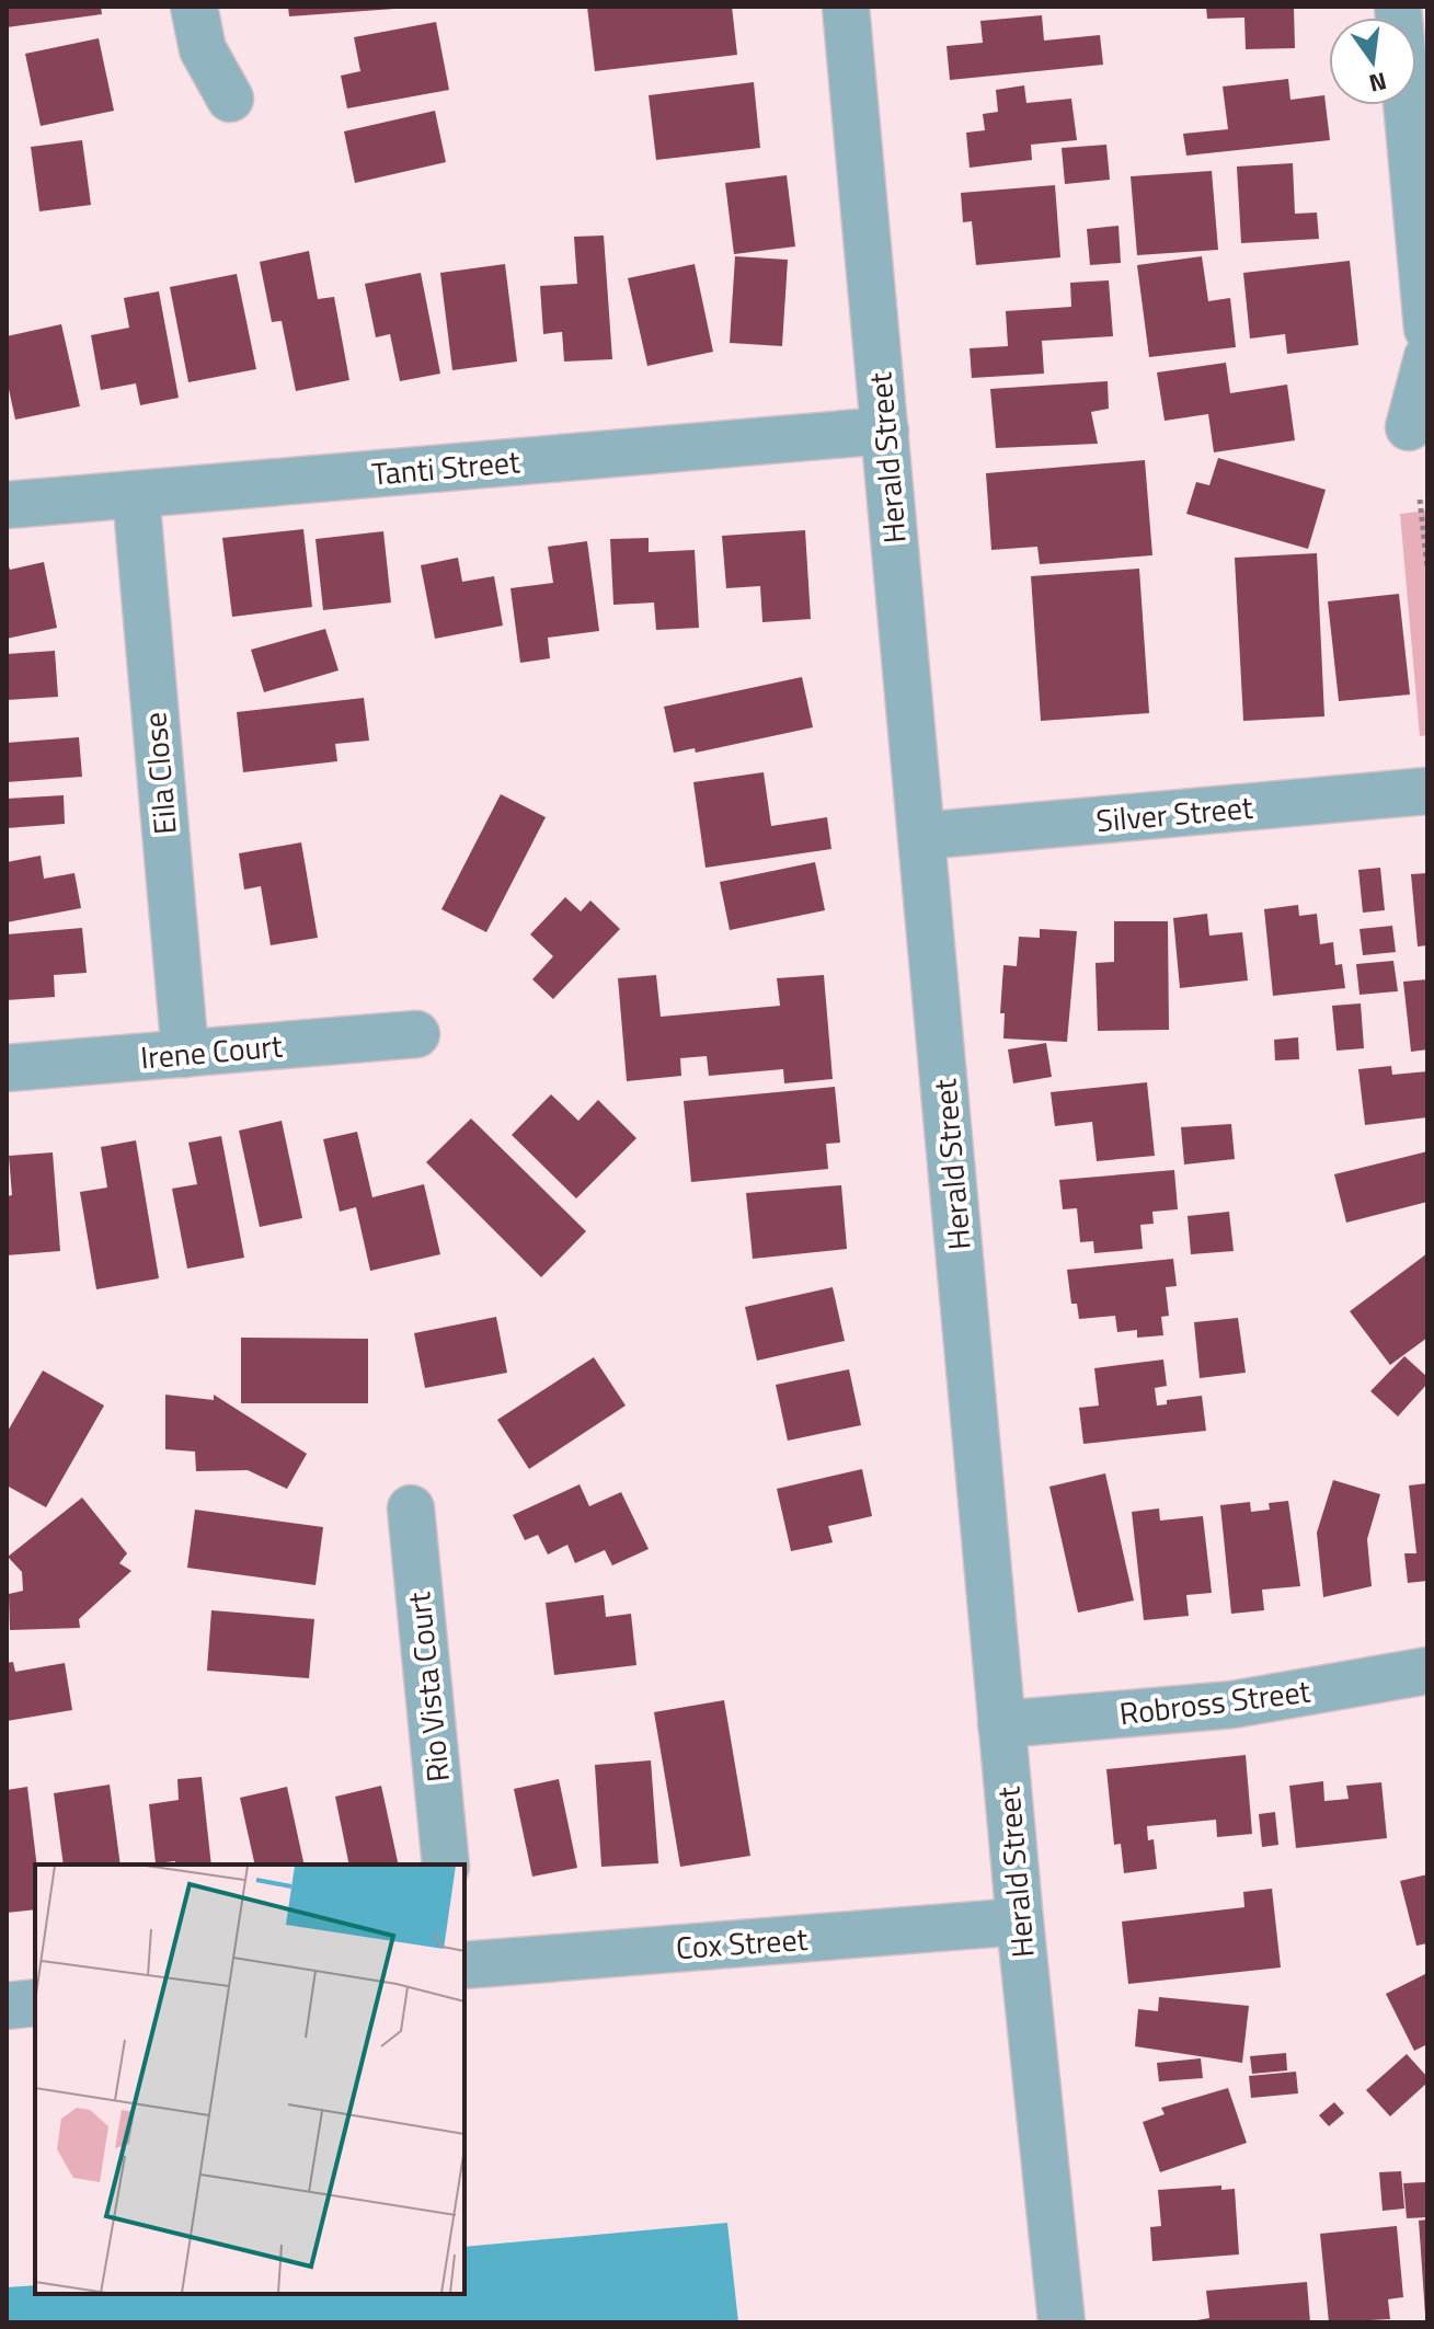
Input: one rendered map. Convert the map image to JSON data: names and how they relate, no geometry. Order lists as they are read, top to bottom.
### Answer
{
  "streets": {
    "street": [
      "Herald Street",
      "Tanti Street",
      "Eila Close",
      "Silver Street",
      "Irene Court",
      "Rio Vista Court",
      "Robross Street",
      "Cox Street"
    ]
  },
  "crossings": [
    ["Herald Street", "Tanti Street"],
    ["Herald Street", "Silver Street"],
    ["Herald Street", "Robross Street"],
    ["Herald Street", "Cox Street"],
    ["Tanti Street", "Eila Close"],
    ["Eila Close", "Irene Court"]
  ],
  "north": "bottom"
}
